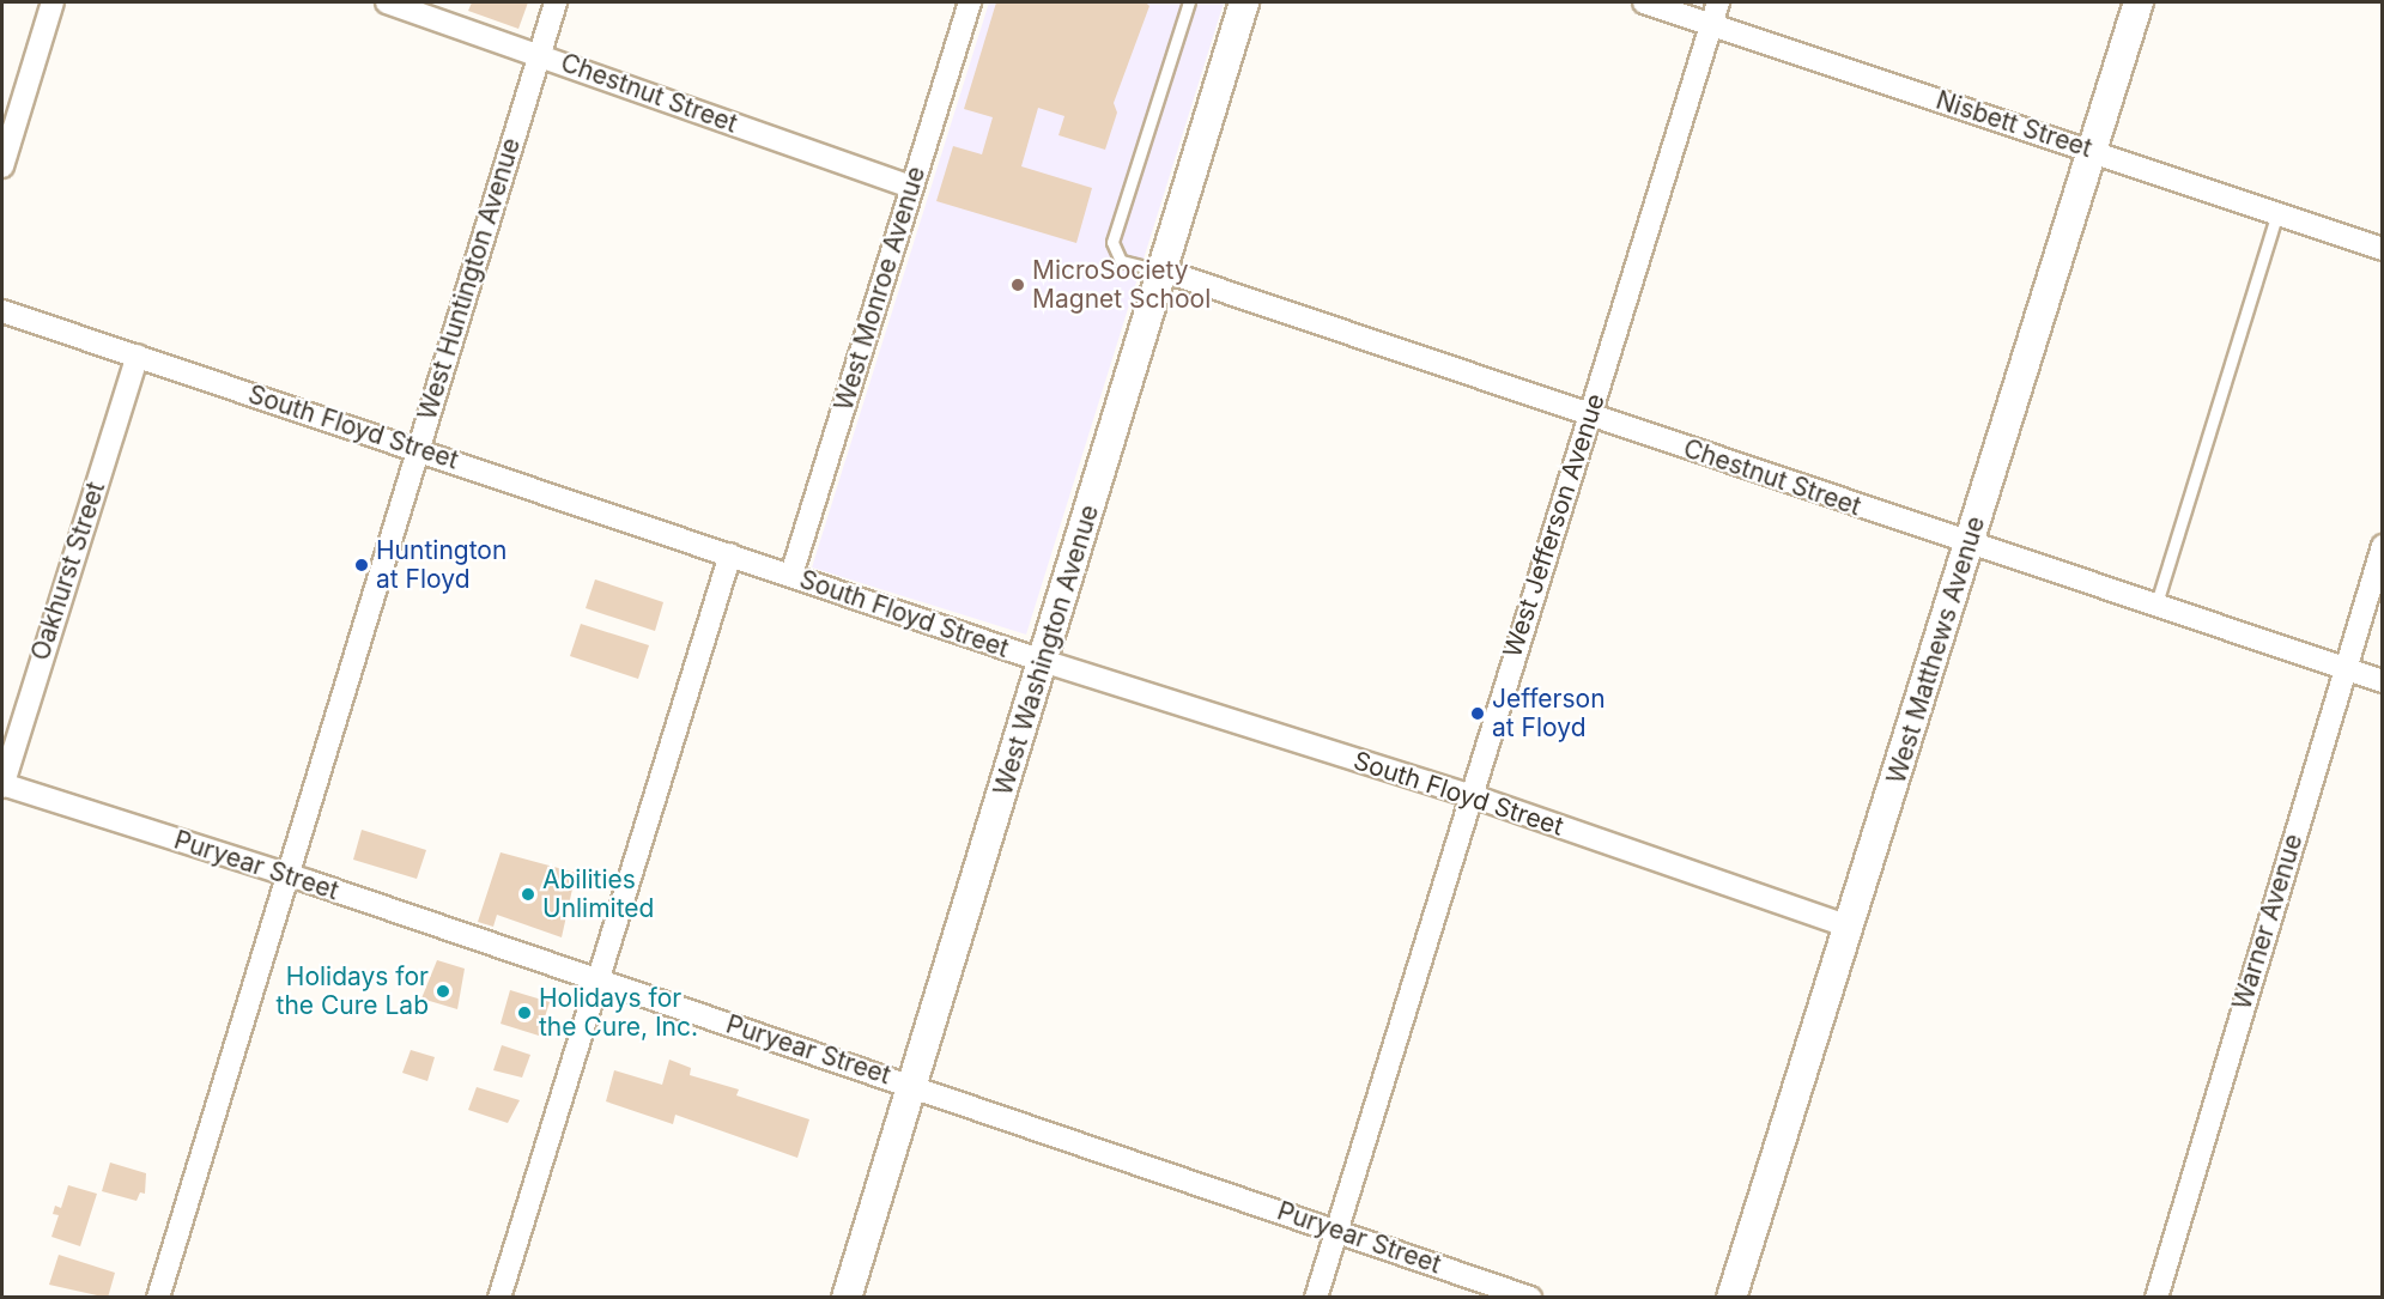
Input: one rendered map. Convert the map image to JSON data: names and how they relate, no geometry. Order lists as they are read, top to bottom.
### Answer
{
  "streets": {
    "street": [
      "Chestnut Street",
      "Nisbett Street",
      "West Huntington Avenue",
      "West Monroe Avenue",
      "South Floyd Street",
      "West Jefferson Avenue",
      "Oakhurst Street",
      "West Washington Avenue",
      "West Matthews Avenue",
      "Puryear Street",
      "Warner Avenue"
    ]
  },
  "crossings": [
    ["Chestnut Street", "West Huntington Avenue"],
    ["Chestnut Street", "West Monroe Avenue"],
    ["Chestnut Street", "West Jefferson Avenue"],
    ["Chestnut Street", "West Washington Avenue"],
    ["Chestnut Street", "West Matthews Avenue"],
    ["Chestnut Street", "Warner Avenue"],
    ["Nisbett Street", "West Jefferson Avenue"],
    ["Nisbett Street", "West Matthews Avenue"],
    ["West Huntington Avenue", "South Floyd Street"],
    ["West Huntington Avenue", "Puryear Street"],
    ["West Monroe Avenue", "South Floyd Street"],
    ["South Floyd Street", "West Jefferson Avenue"],
    ["South Floyd Street", "Oakhurst Street"],
    ["South Floyd Street", "West Washington Avenue"],
    ["South Floyd Street", "West Matthews Avenue"],
    ["West Jefferson Avenue", "Puryear Street"],
    ["Oakhurst Street", "Puryear Street"],
    ["West Washington Avenue", "Puryear Street"]
  ],
  "places": [
    "MicroSociety Magnet School",
    "Huntington at Floyd",
    "Jefferson at Floyd",
    "Abilities Unlimited",
    "Holidays for the Cure Lab",
    "Holidays for the Cure, Inc."
  ]
}
